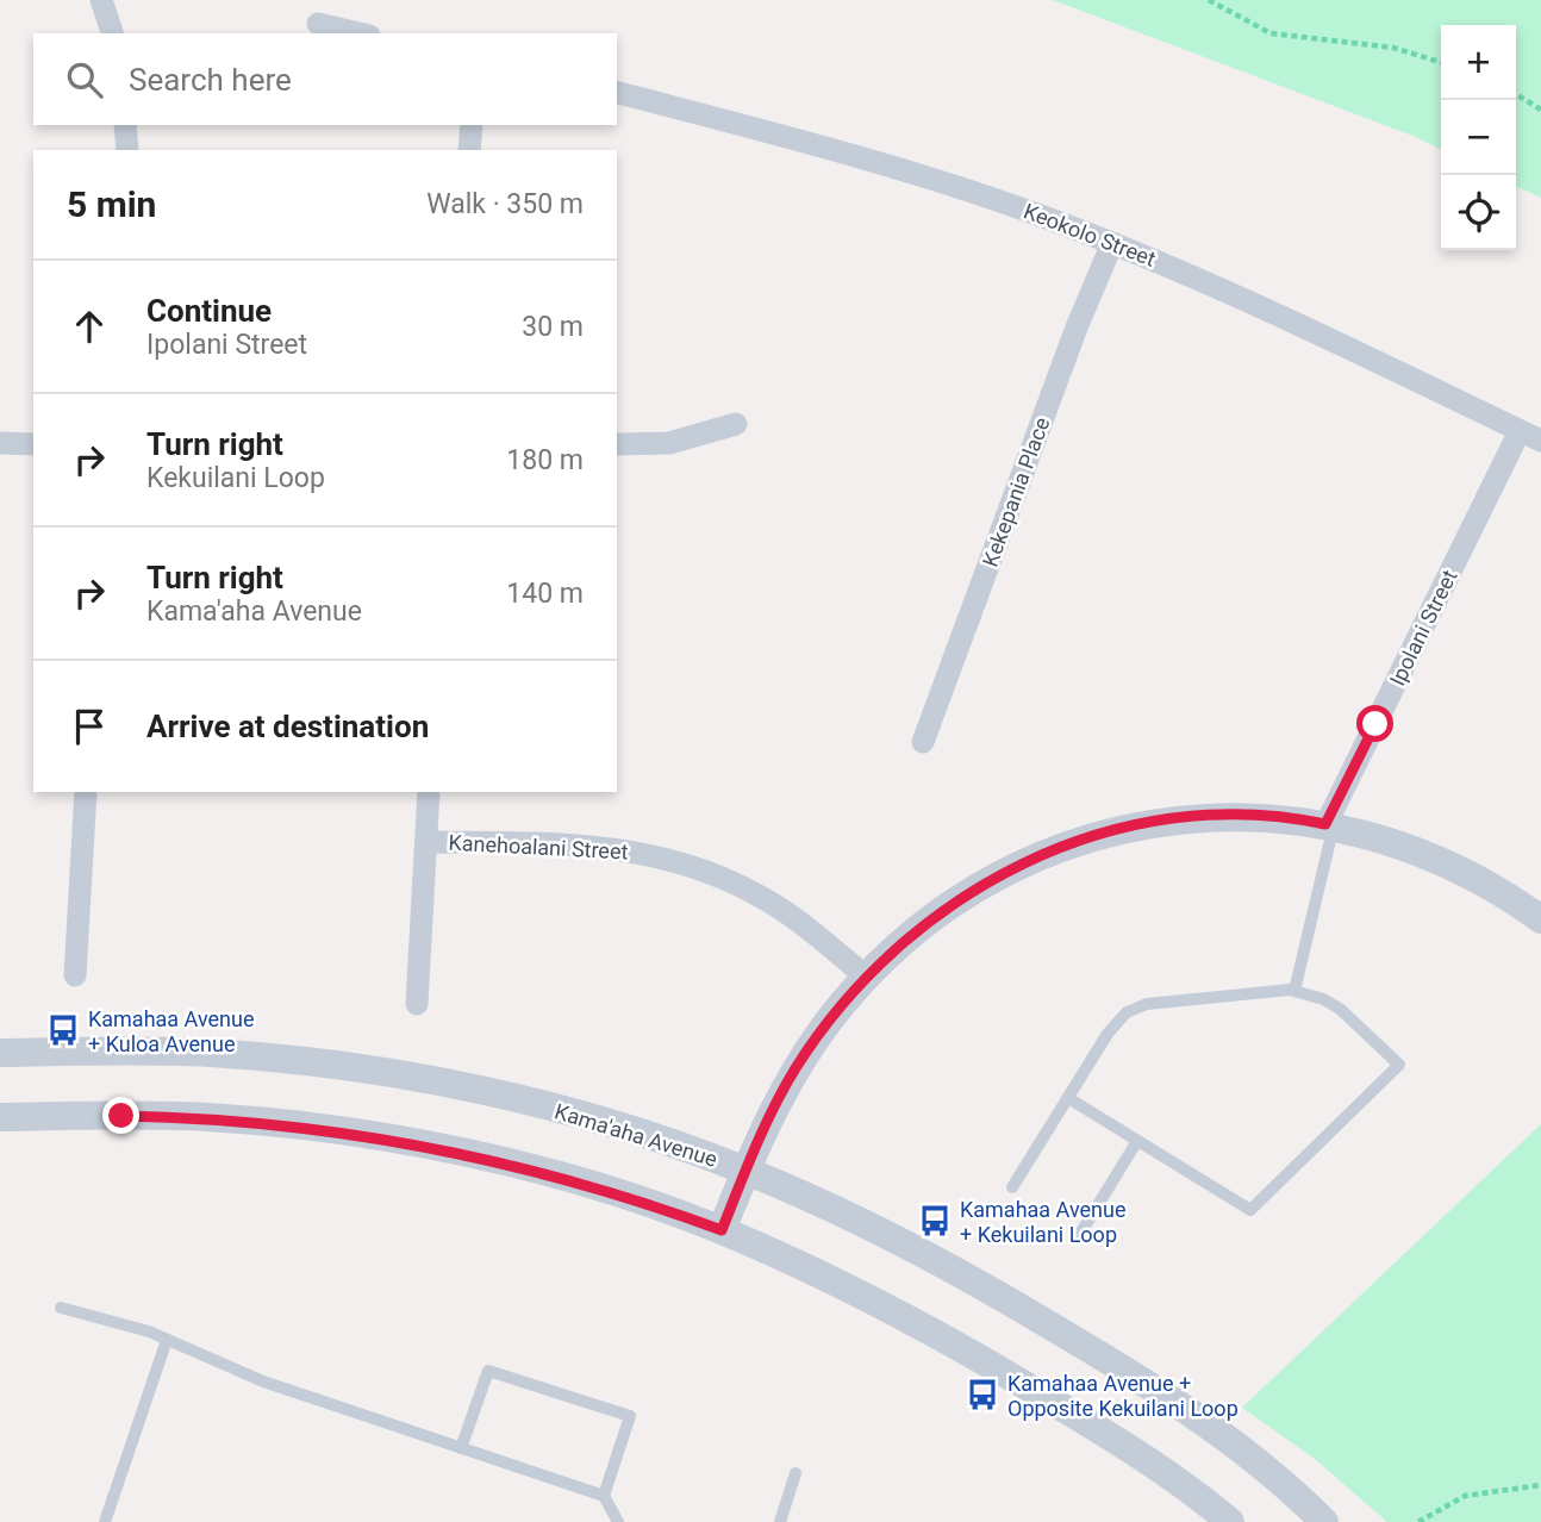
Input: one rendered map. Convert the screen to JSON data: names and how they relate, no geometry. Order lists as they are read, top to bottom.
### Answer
{
  "streets": {
    "street": [
      "Keokolo Street",
      "Kekepania Place",
      "Ipolani Street",
      "Kanehoalani Street",
      "Kama'aha Avenue"
    ]
  },
  "crossings": [
    ["Keokolo Street", "Kekepania Place"],
    ["Keokolo Street", "Ipolani Street"]
  ],
  "places": {
    "bus stop": ["Kamahaa Avenue + Kuloa Avenue", "Kamahaa Avenue + Kekuilani Loop", "Kamahaa Avenue + Opposite Kekuilani Loop"]
  },
  "page": {
    "map_buttons": ["+", "−"],
    "search": "Search here",
    "heading": ["5 min", "Walk · 350 m"],
    "list": [
      ["Continue", "Ipolani Street", "30 m"],
      ["Turn right", "Kekuilani Loop", "180 m"],
      ["Turn right", "Kama'aha Avenue", "140 m"],
      "Arrive at destination"
    ]
  }
}
